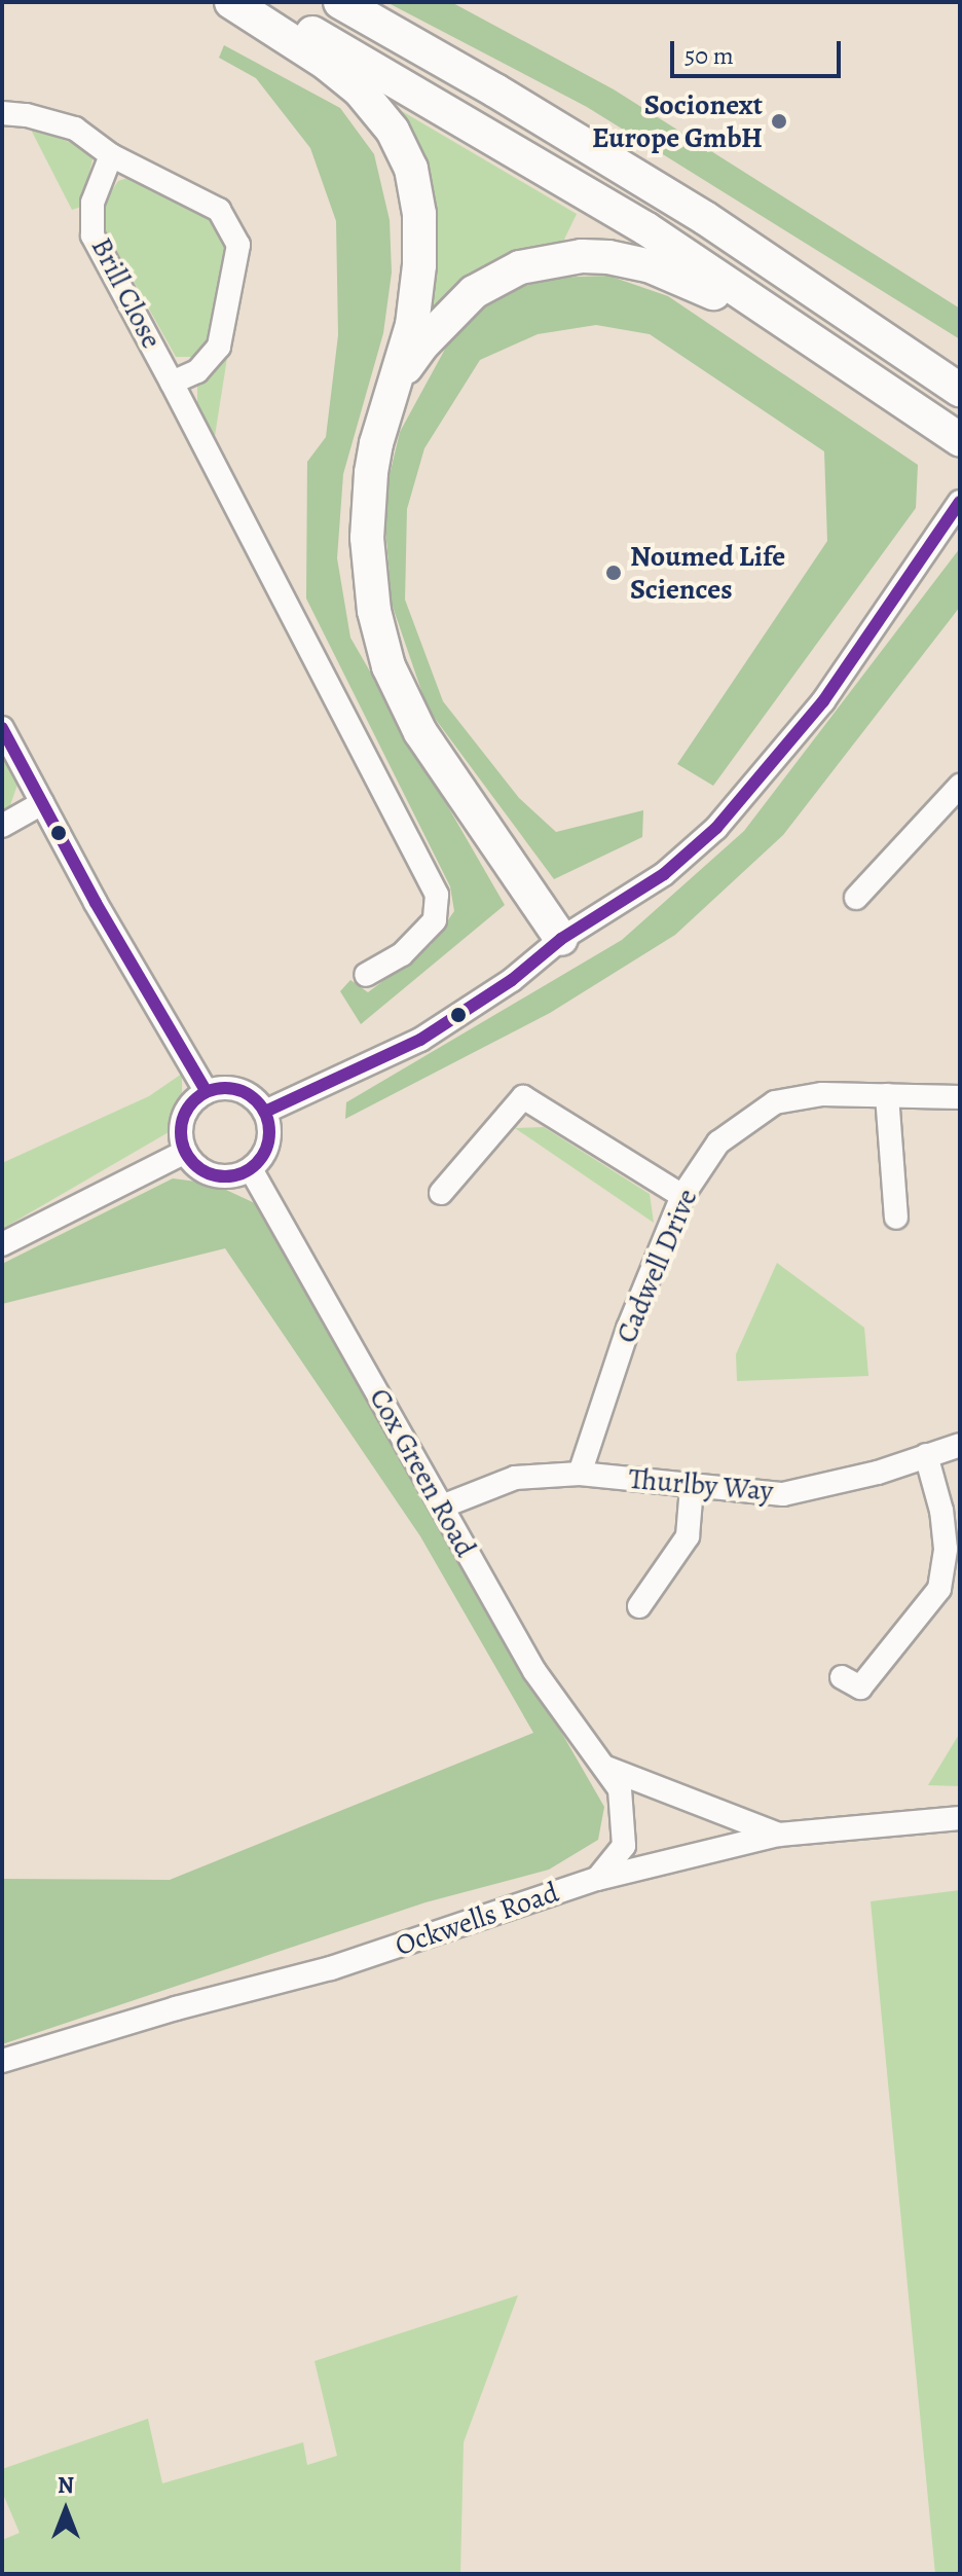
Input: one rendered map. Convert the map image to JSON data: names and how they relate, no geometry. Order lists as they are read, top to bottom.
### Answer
{
  "streets": {
    "street": [
      "Brill Close",
      "Cadwell Drive",
      "Cox Green Road",
      "Thurlby Way",
      "Ockwells Road"
    ]
  },
  "crossings": [
    ["Cadwell Drive", "Thurlby Way"],
    ["Cox Green Road", "Thurlby Way"],
    ["Cox Green Road", "Ockwells Road"]
  ],
  "places": ["Socionext Europe GmbH", "Noumed Life Sciences"],
  "scale_bar": "50 m",
  "north": "top"
}
